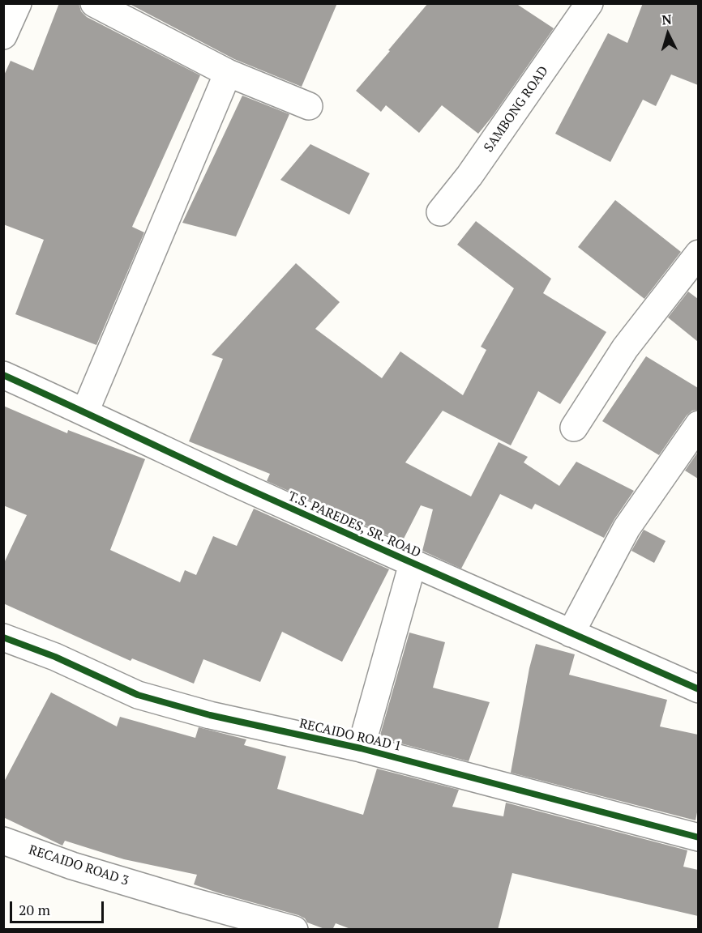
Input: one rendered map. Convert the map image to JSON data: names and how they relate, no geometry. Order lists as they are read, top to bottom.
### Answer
{
  "streets": {
    "street": [
      "SAMBONG ROAD",
      "T.S. PAREDES, SR. ROAD",
      "RECAIDO ROAD 1",
      "RECAIDO ROAD 3"
    ]
  },
  "scale_bar": "20 m",
  "north": "top"
}
